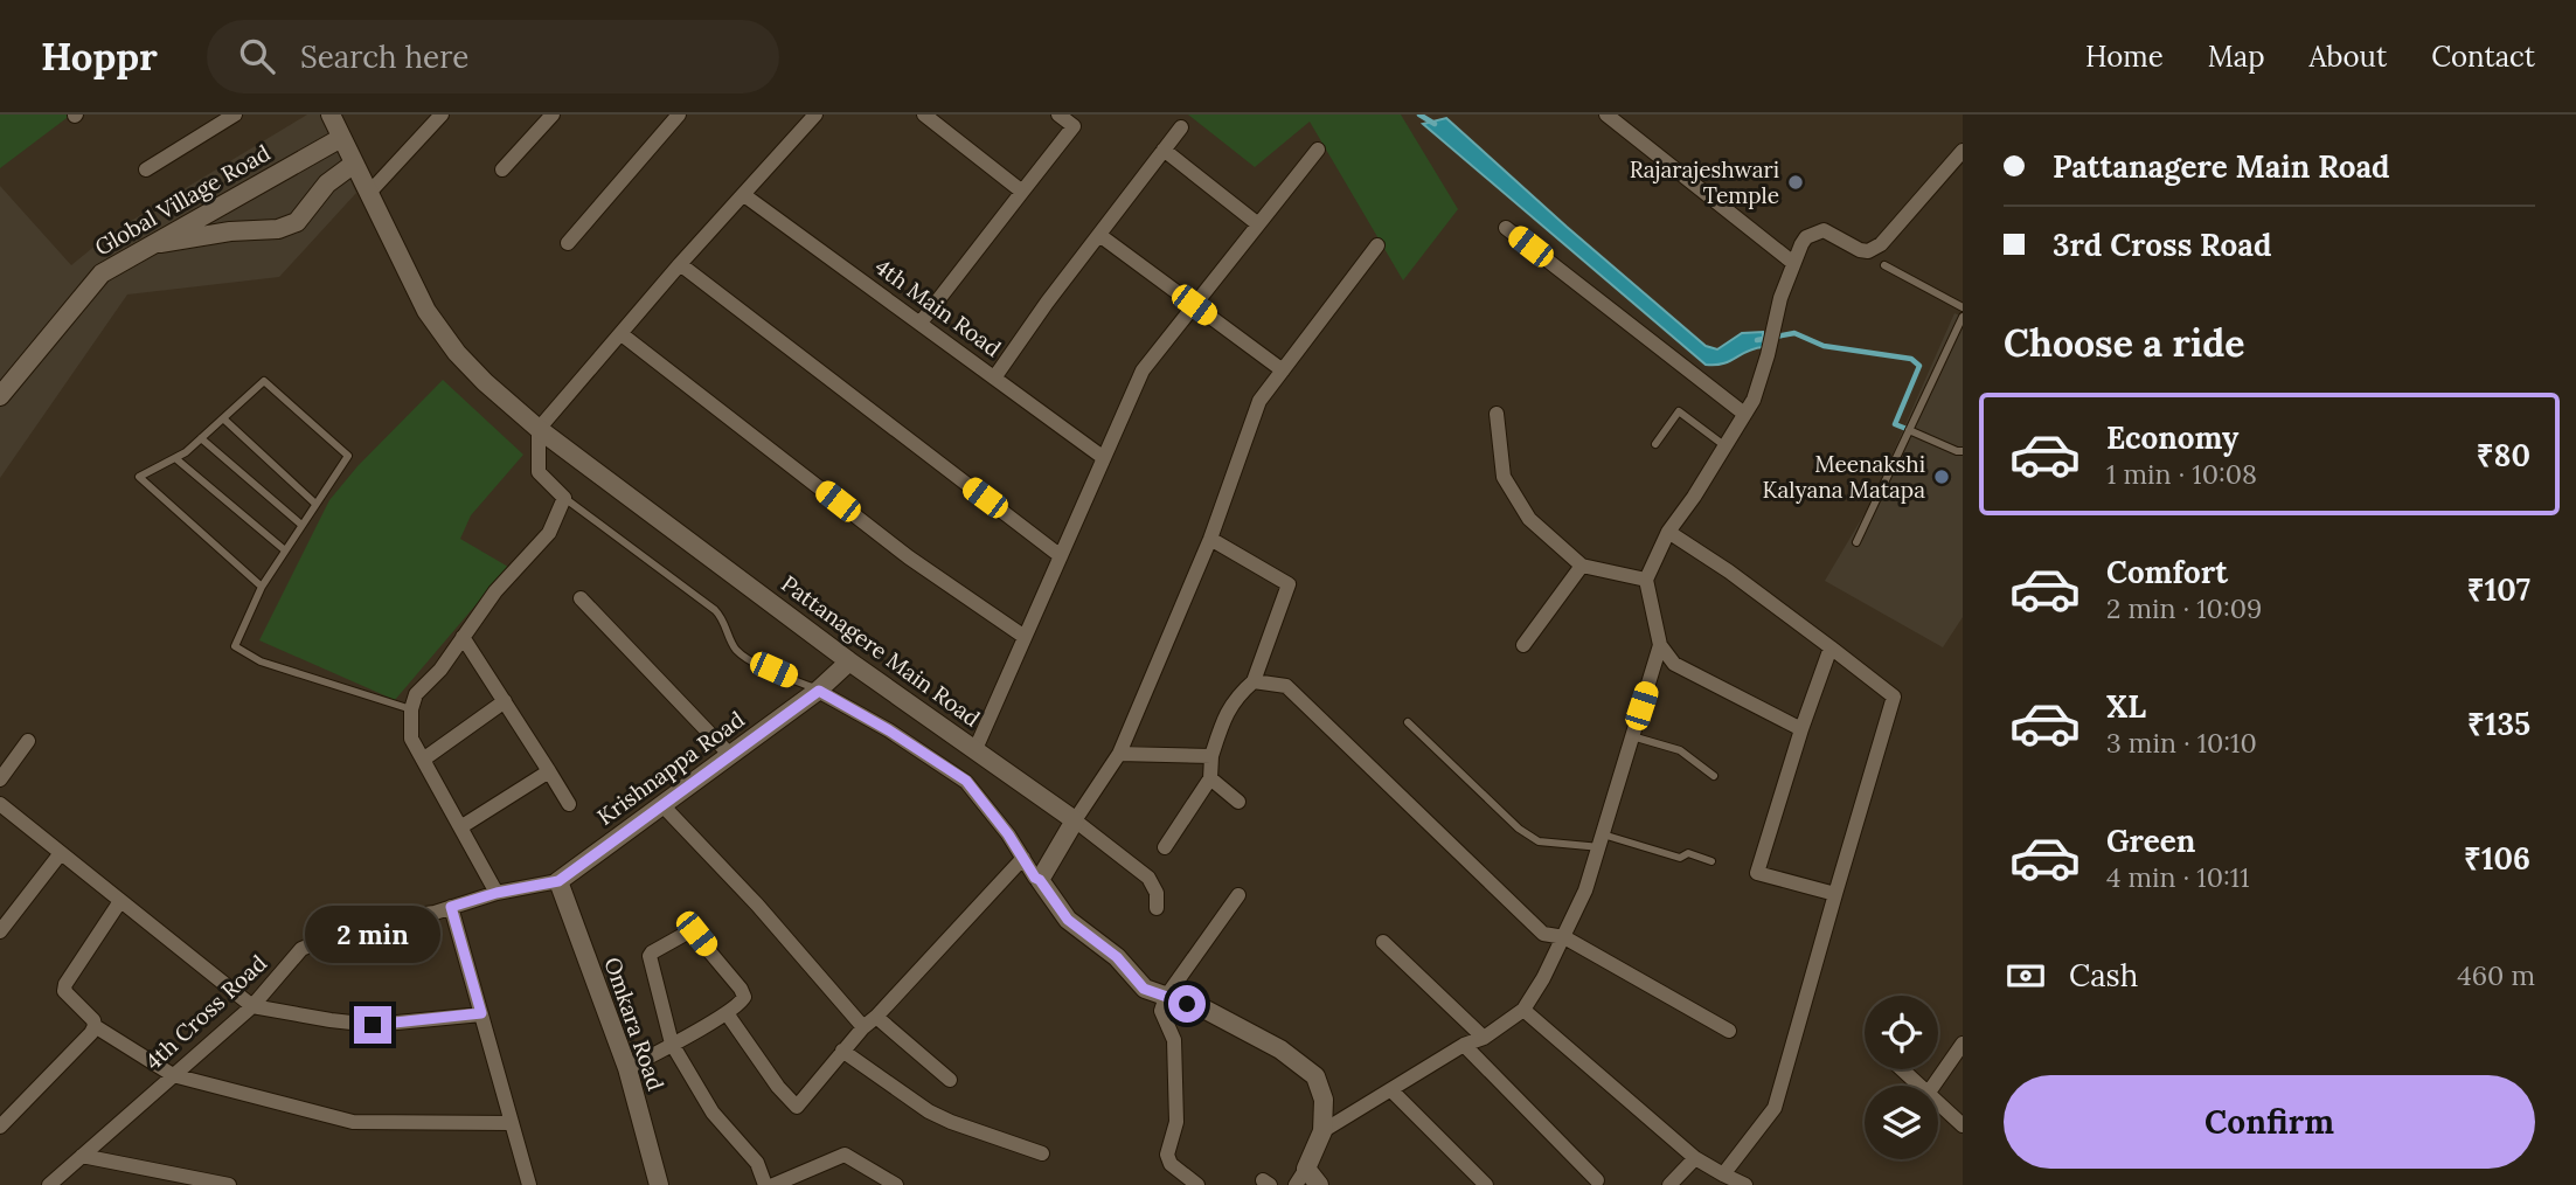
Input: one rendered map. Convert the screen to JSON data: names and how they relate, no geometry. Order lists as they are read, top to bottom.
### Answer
{
  "streets": {
    "street": [
      "Global Village Road",
      "4th Main Road",
      "Pattanagere Main Road",
      "Krishnappa Road",
      "4th Cross Road",
      "Omkara Road"
    ]
  },
  "crossings": [
    ["Global Village Road", "Pattanagere Main Road"],
    ["Pattanagere Main Road", "Krishnappa Road"],
    ["Krishnappa Road", "4th Cross Road"],
    ["Krishnappa Road", "Omkara Road"],
    ["4th Cross Road", "Omkara Road"]
  ],
  "places": ["Rajarajeshwari Temple", "Meenakshi Kalyana Matapa"],
  "page": {
    "header": "Hoppr",
    "search": "Search here",
    "nav": [
      "Home",
      "Map",
      "About",
      "Contact"
    ],
    "banner": ["Pattanagere Main Road", "3rd Cross Road"],
    "heading": "Choose a ride",
    "list": [
      {
        "name": "Economy",
        "note": "1 min · 10:08",
        "value": "₹80"
      },
      {
        "name": "Comfort",
        "note": "2 min · 10:09",
        "value": "₹107"
      },
      {
        "name": "XL",
        "note": "3 min · 10:10",
        "value": "₹135"
      },
      {
        "name": "Green",
        "note": "4 min · 10:11",
        "value": "₹106"
      }
    ],
    "bubble": "2 min",
    "pay": ["Cash", "460 m"],
    "buttons": "Confirm"
  }
}
